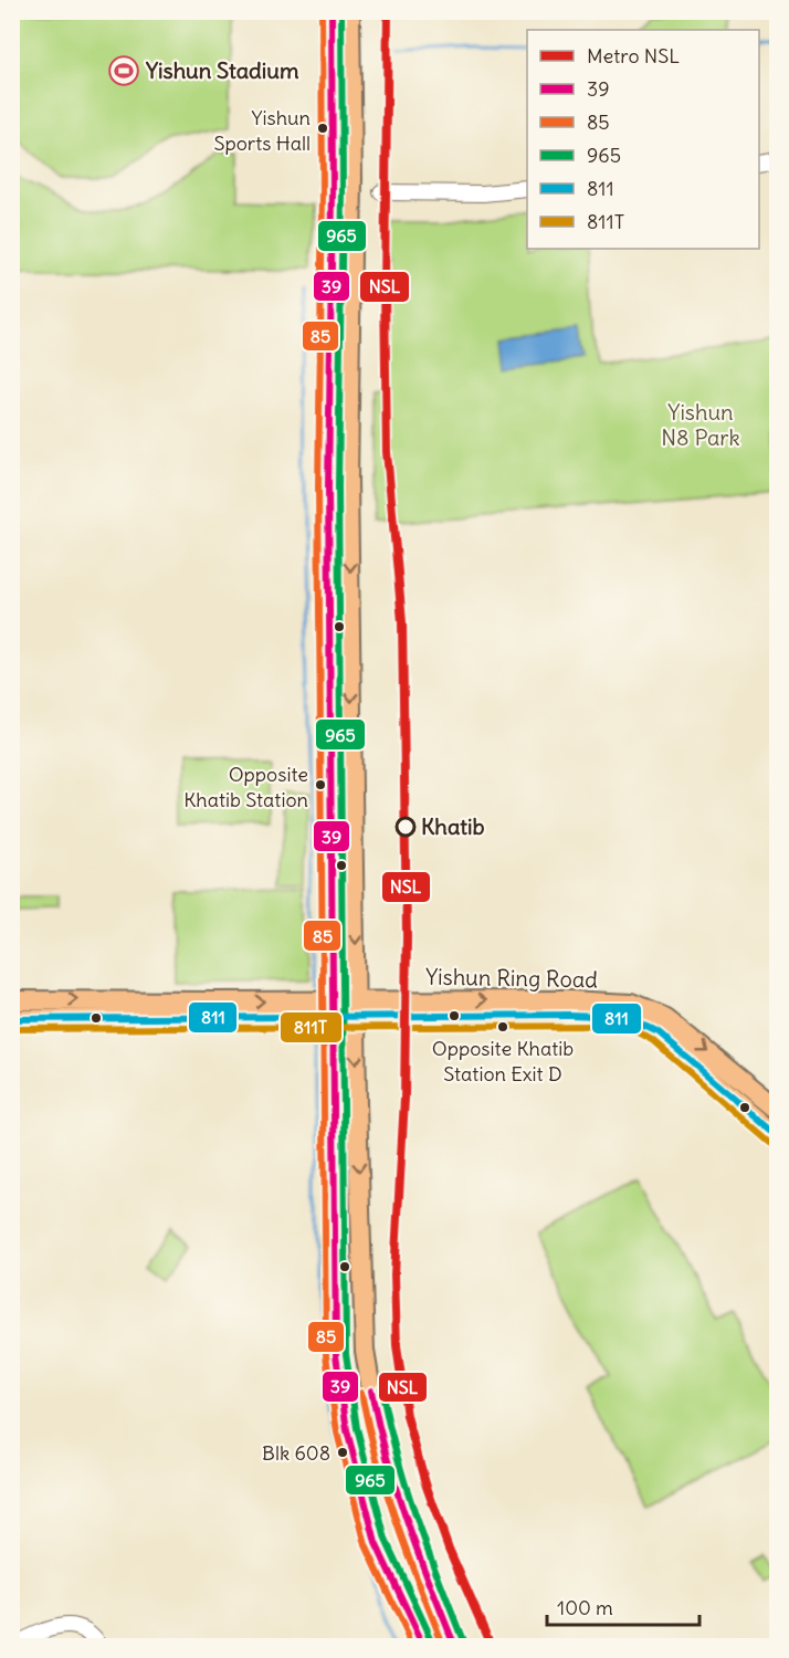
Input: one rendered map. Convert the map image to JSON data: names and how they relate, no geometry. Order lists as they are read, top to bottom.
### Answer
{
  "streets": {
    "main road": ["Yishun Ring Road"]
  },
  "parks": ["Yishun N8 Park"],
  "places": {
    "sports": ["Yishun Stadium"],
    "other": [
      "Yishun Sports Hall",
      "Opposite Khatib Station",
      "Khatib",
      "Opposite Khatib Station Exit D",
      "Blk 608"
    ]
  },
  "lines": [
    "metro line NSL",
    "transit line 39",
    "transit line 85",
    "transit line 965",
    "transit line 811",
    "transit line 811T"
  ],
  "legend": [
    "Metro NSL",
    "39",
    "85",
    "965",
    "811",
    "811T"
  ],
  "scale_bar": "100 m"
}
